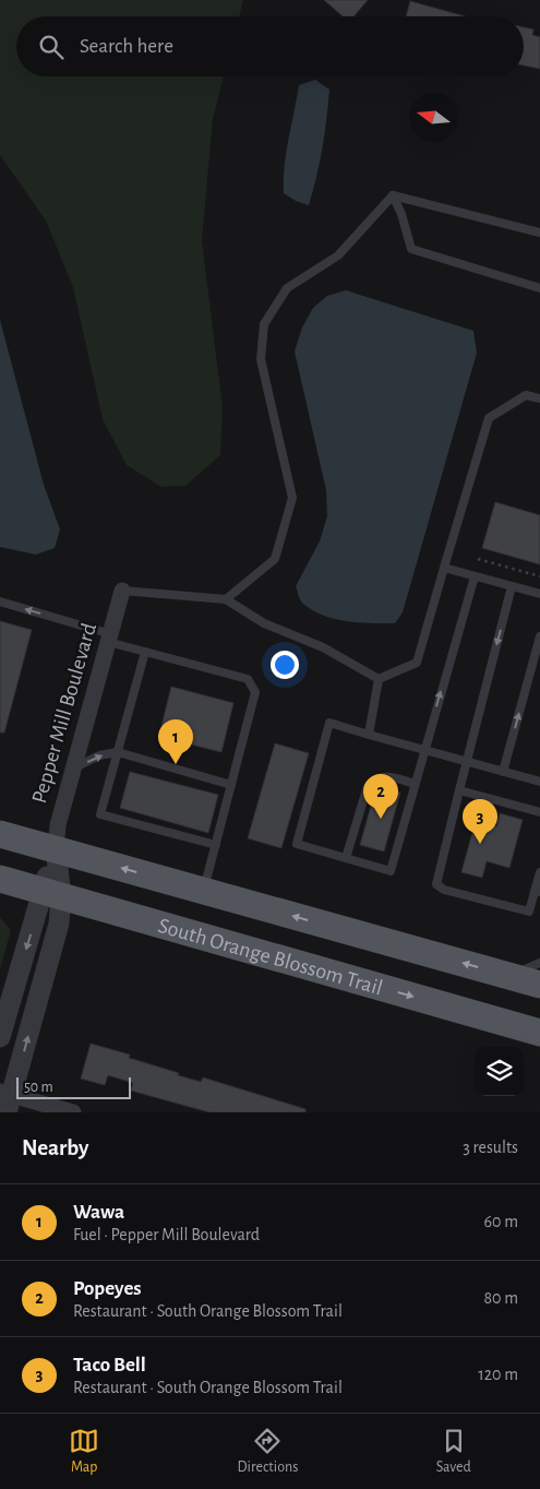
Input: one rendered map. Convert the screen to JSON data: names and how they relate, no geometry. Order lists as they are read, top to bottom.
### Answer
{
  "streets": {
    "main road": ["South Orange Blossom Trail"],
    "street": ["Pepper Mill Boulevard"]
  },
  "crossings": [
    ["Pepper Mill Boulevard", "South Orange Blossom Trail"]
  ],
  "scale_bar": "50 m",
  "north": "left",
  "page": {
    "search": "Search here",
    "pins": ["1", "2", "3"],
    "scale": "50 m",
    "heading": ["Nearby", "3 results"],
    "list": [
      {
        "mark": "1",
        "name": "Wawa",
        "note": "Fuel · Pepper Mill Boulevard",
        "value": "60 m"
      },
      {
        "mark": "2",
        "name": "Popeyes",
        "note": "Restaurant · South Orange Blossom Trail",
        "value": "80 m"
      },
      {
        "mark": "3",
        "name": "Taco Bell",
        "note": "Restaurant · South Orange Blossom Trail",
        "value": "120 m"
      }
    ],
    "nav": ["Map", "Directions", "Saved"]
  }
}
